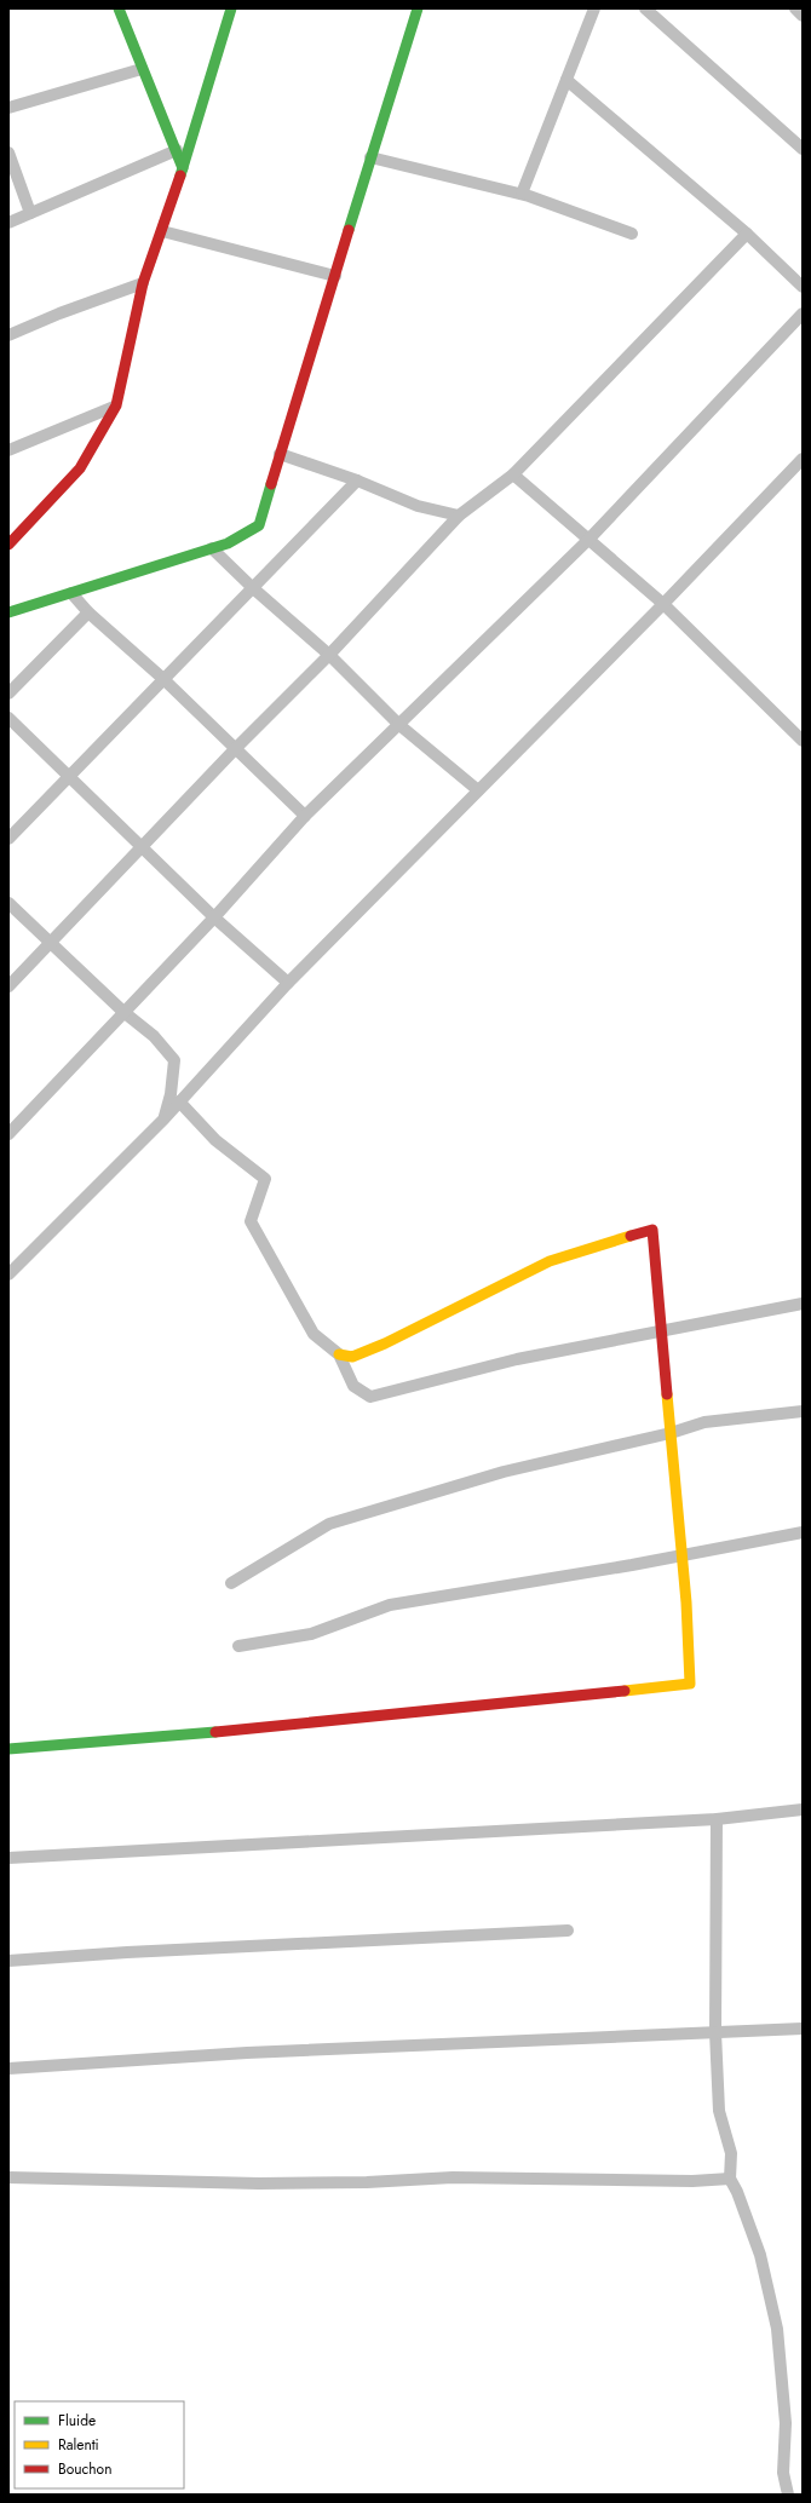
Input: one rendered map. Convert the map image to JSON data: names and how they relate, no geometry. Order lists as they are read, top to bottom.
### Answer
{
  "legend": ["Fluide", "Ralenti", "Bouchon"]
}
